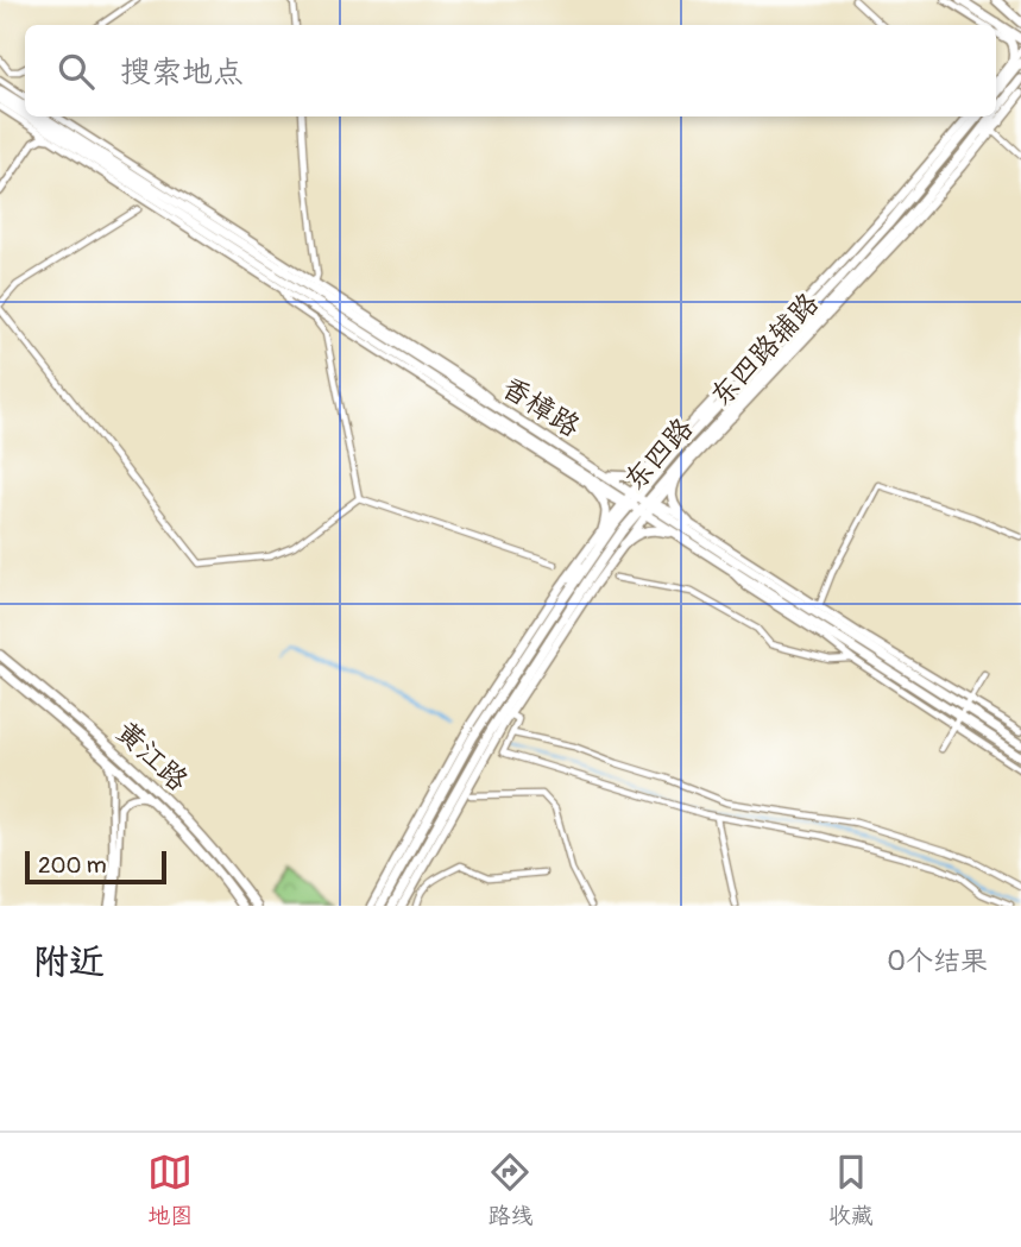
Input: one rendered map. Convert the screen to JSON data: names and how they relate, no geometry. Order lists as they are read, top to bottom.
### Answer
{
  "streets": {
    "main road": [
      "东四路辅路",
      "香樟路",
      "东四路",
      "黄江路"
    ]
  },
  "crossings": [
    ["东四路辅路", "香樟路"],
    ["东四路辅路", "东四路"],
    ["香樟路", "东四路"]
  ],
  "scale_bar": "200 m",
  "page": {
    "search": "搜索地点",
    "scale": "200 m",
    "heading": ["附近", "0个结果"],
    "nav": ["地图", "路线", "收藏"]
  }
}
